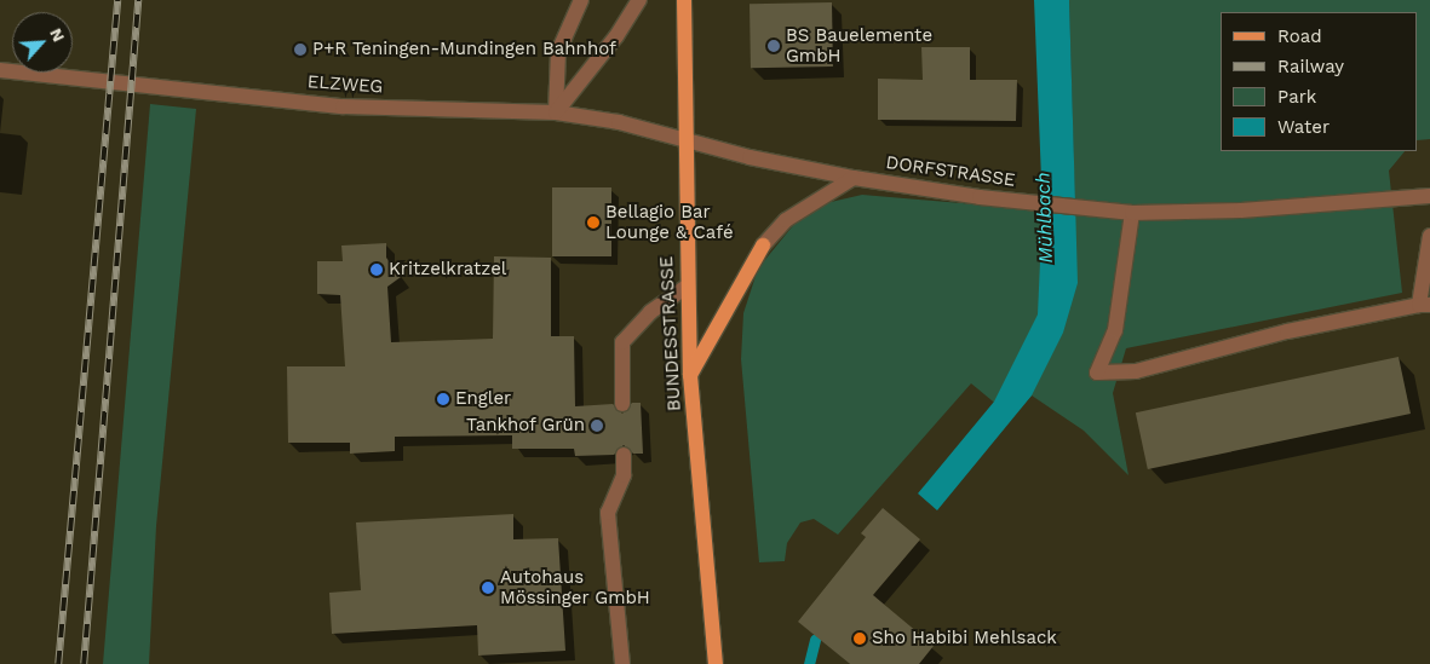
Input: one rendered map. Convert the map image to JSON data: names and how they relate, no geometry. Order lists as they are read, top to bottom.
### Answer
{
  "streets": {
    "main road": ["BUNDESSTRASSE"],
    "street": ["ELZWEG", "DORFSTRASSE"]
  },
  "crossings": [
    ["ELZWEG", "DORFSTRASSE"],
    ["ELZWEG", "BUNDESSTRASSE"],
    ["DORFSTRASSE", "BUNDESSTRASSE"]
  ],
  "water": ["Mühlbach"],
  "places": [
    "BS Bauelemente GmbH",
    "P+R Teningen-Mundingen Bahnhof",
    "Bellagio Bar Lounge & Café",
    "Kritzelkratzel",
    "Engler",
    "Tankhof Grün",
    "Autohaus Mössinger GmbH",
    "Sho Habibi Mehlsack"
  ],
  "legend": [
    "Road",
    "Railway",
    "Park",
    "Water"
  ],
  "north": "top right"
}
